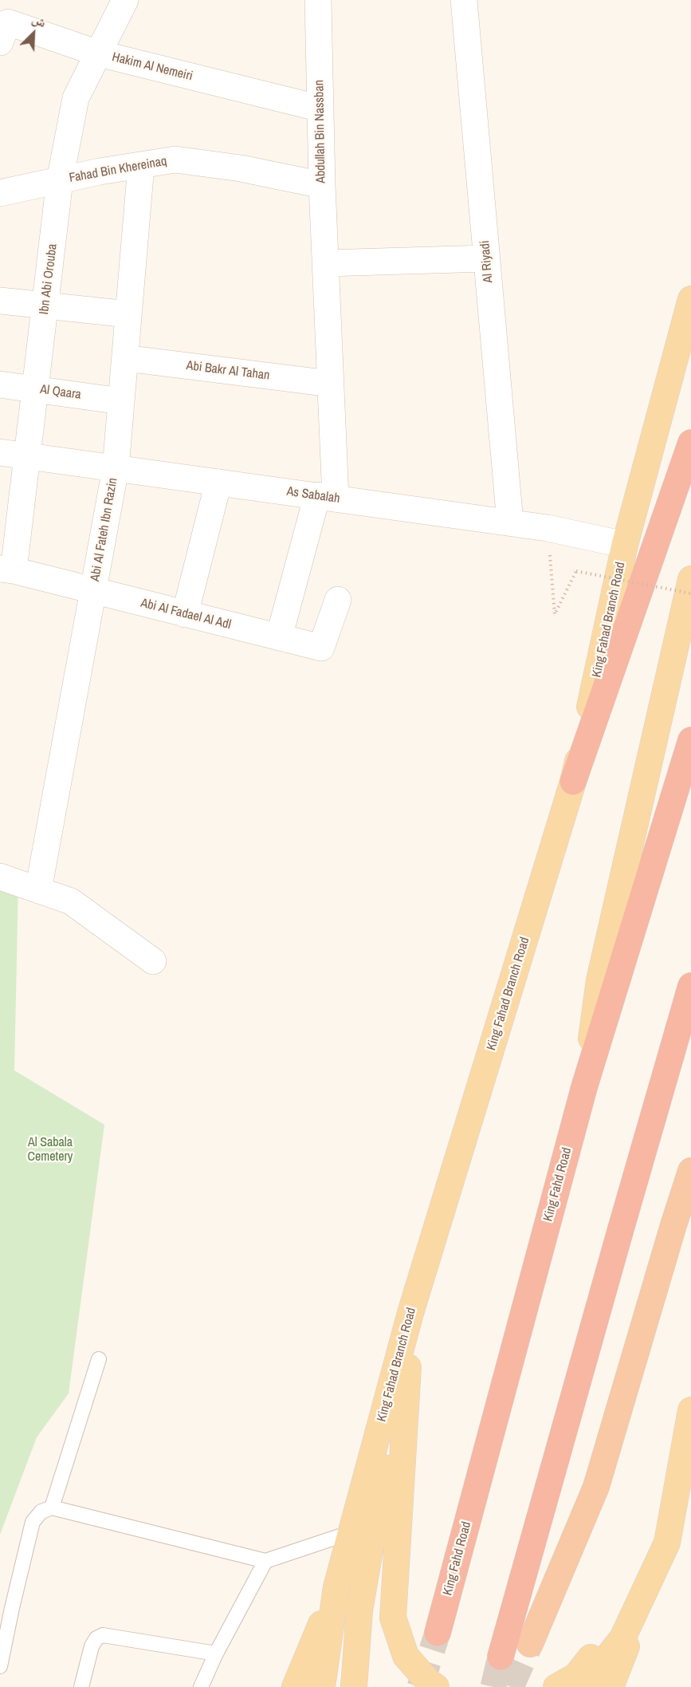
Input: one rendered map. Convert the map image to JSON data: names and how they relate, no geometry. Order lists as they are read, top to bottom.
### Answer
{
  "streets": {
    "highway": ["King Fahd Road"],
    "main road": ["King Fahad Branch Road"],
    "street": [
      "Hakim Al Nemeiri",
      "Abdullah Bin Nassban",
      "Fahad Bin Khereinaq",
      "Al Riyadi",
      "Ibn Abi Orouba",
      "Abi Bakr Al Tahan",
      "Al Qaara",
      "As Sabalah",
      "Abi Al Fateh Ibn Razin",
      "Abi Al Fadael Al Adl"
    ]
  },
  "crossings": [
    ["Hakim Al Nemeiri", "Abdullah Bin Nassban"],
    ["Hakim Al Nemeiri", "Ibn Abi Orouba"],
    ["Abdullah Bin Nassban", "Fahad Bin Khereinaq"],
    ["Abdullah Bin Nassban", "Abi Bakr Al Tahan"],
    ["Abdullah Bin Nassban", "As Sabalah"],
    ["Abdullah Bin Nassban", "Abi Al Fadael Al Adl"],
    ["Fahad Bin Khereinaq", "Ibn Abi Orouba"],
    ["Fahad Bin Khereinaq", "Abi Al Fateh Ibn Razin"],
    ["Al Riyadi", "As Sabalah"],
    ["Ibn Abi Orouba", "Al Qaara"],
    ["Ibn Abi Orouba", "As Sabalah"],
    ["Ibn Abi Orouba", "Abi Al Fadael Al Adl"],
    ["Abi Bakr Al Tahan", "Abi Al Fateh Ibn Razin"],
    ["Al Qaara", "Abi Al Fateh Ibn Razin"],
    ["As Sabalah", "Abi Al Fateh Ibn Razin"],
    ["As Sabalah", "King Fahad Branch Road"],
    ["Abi Al Fateh Ibn Razin", "Abi Al Fadael Al Adl"]
  ],
  "parks": ["Al Sabala Cemetery"],
  "north": "top right"
}
